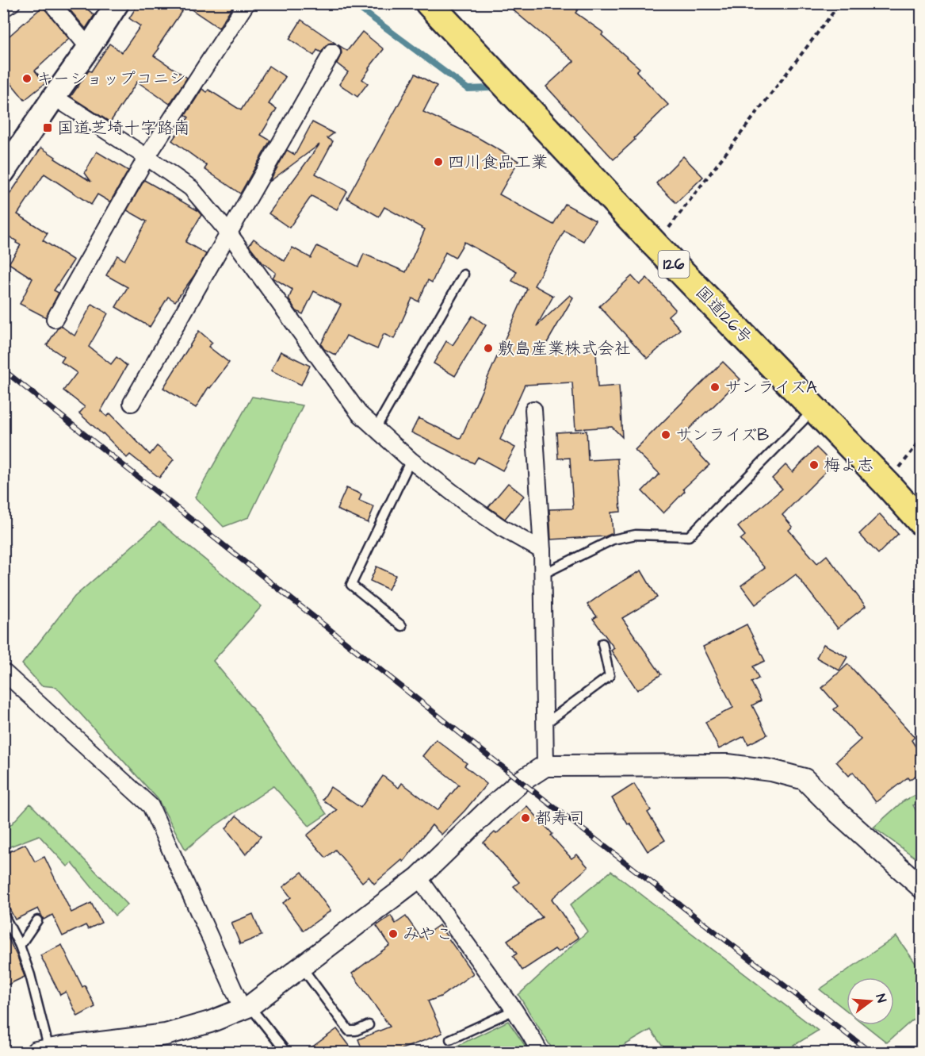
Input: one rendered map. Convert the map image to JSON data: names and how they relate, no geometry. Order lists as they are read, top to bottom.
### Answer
{
  "streets": {
    "highway": ["126", "国道126号"]
  },
  "places": {
    "other": [
      "キーショップコニシ",
      "四川食品工業",
      "敷島産業株式会社",
      "サンライズA",
      "サンライズB",
      "梅よ志",
      "都寿司",
      "みやこ"
    ],
    "transit": ["国道芝埼十字路南"]
  },
  "north": "right"
}
